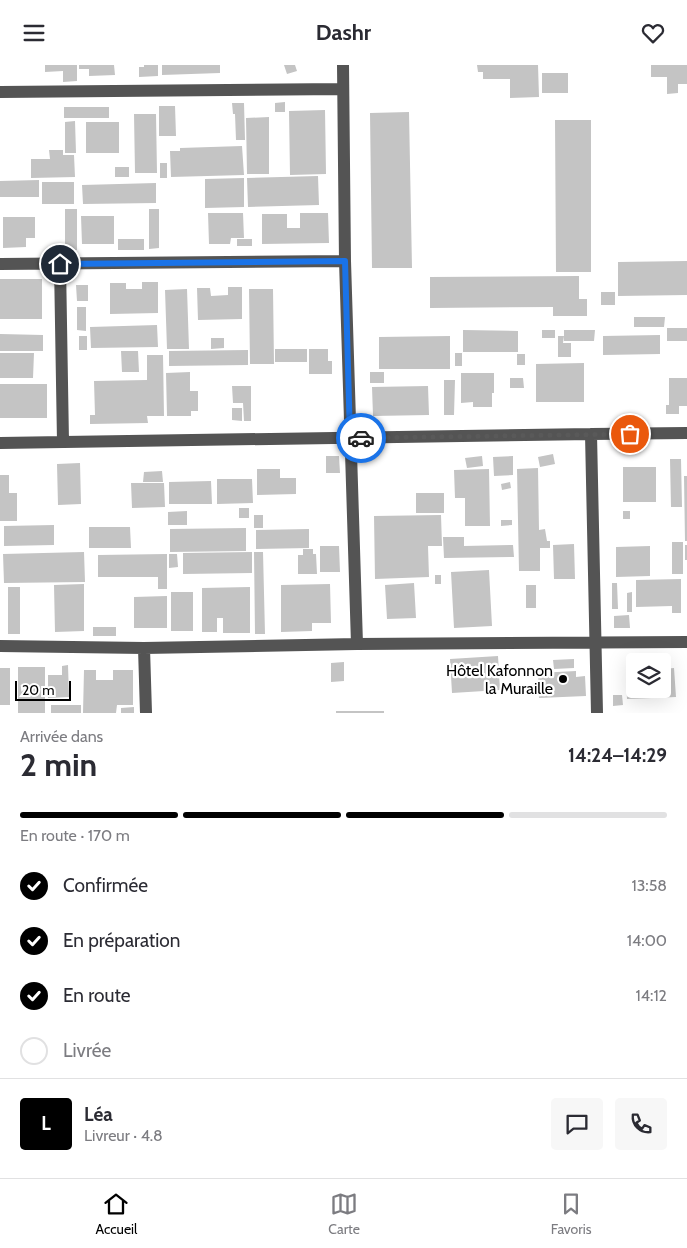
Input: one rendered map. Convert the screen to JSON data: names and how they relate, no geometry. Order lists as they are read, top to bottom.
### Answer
{
  "places": ["Hôtel Kafonnon la Muraille"],
  "scale_bar": "20 m",
  "page": {
    "header": "Dashr",
    "scale": "20 m",
    "heading": ["2 min", "Arrivée dans", "14:24–14:29"],
    "panel": ["Léa", "Livreur · 4.8"],
    "bar": "En route · 170 m",
    "list": [
      ["Confirmée", "13:58"],
      ["En préparation", "14:00"],
      ["En route", "14:12"],
      "Livrée"
    ],
    "round": "L",
    "tabs": ["Accueil", "Carte", "Favoris"]
  }
}
